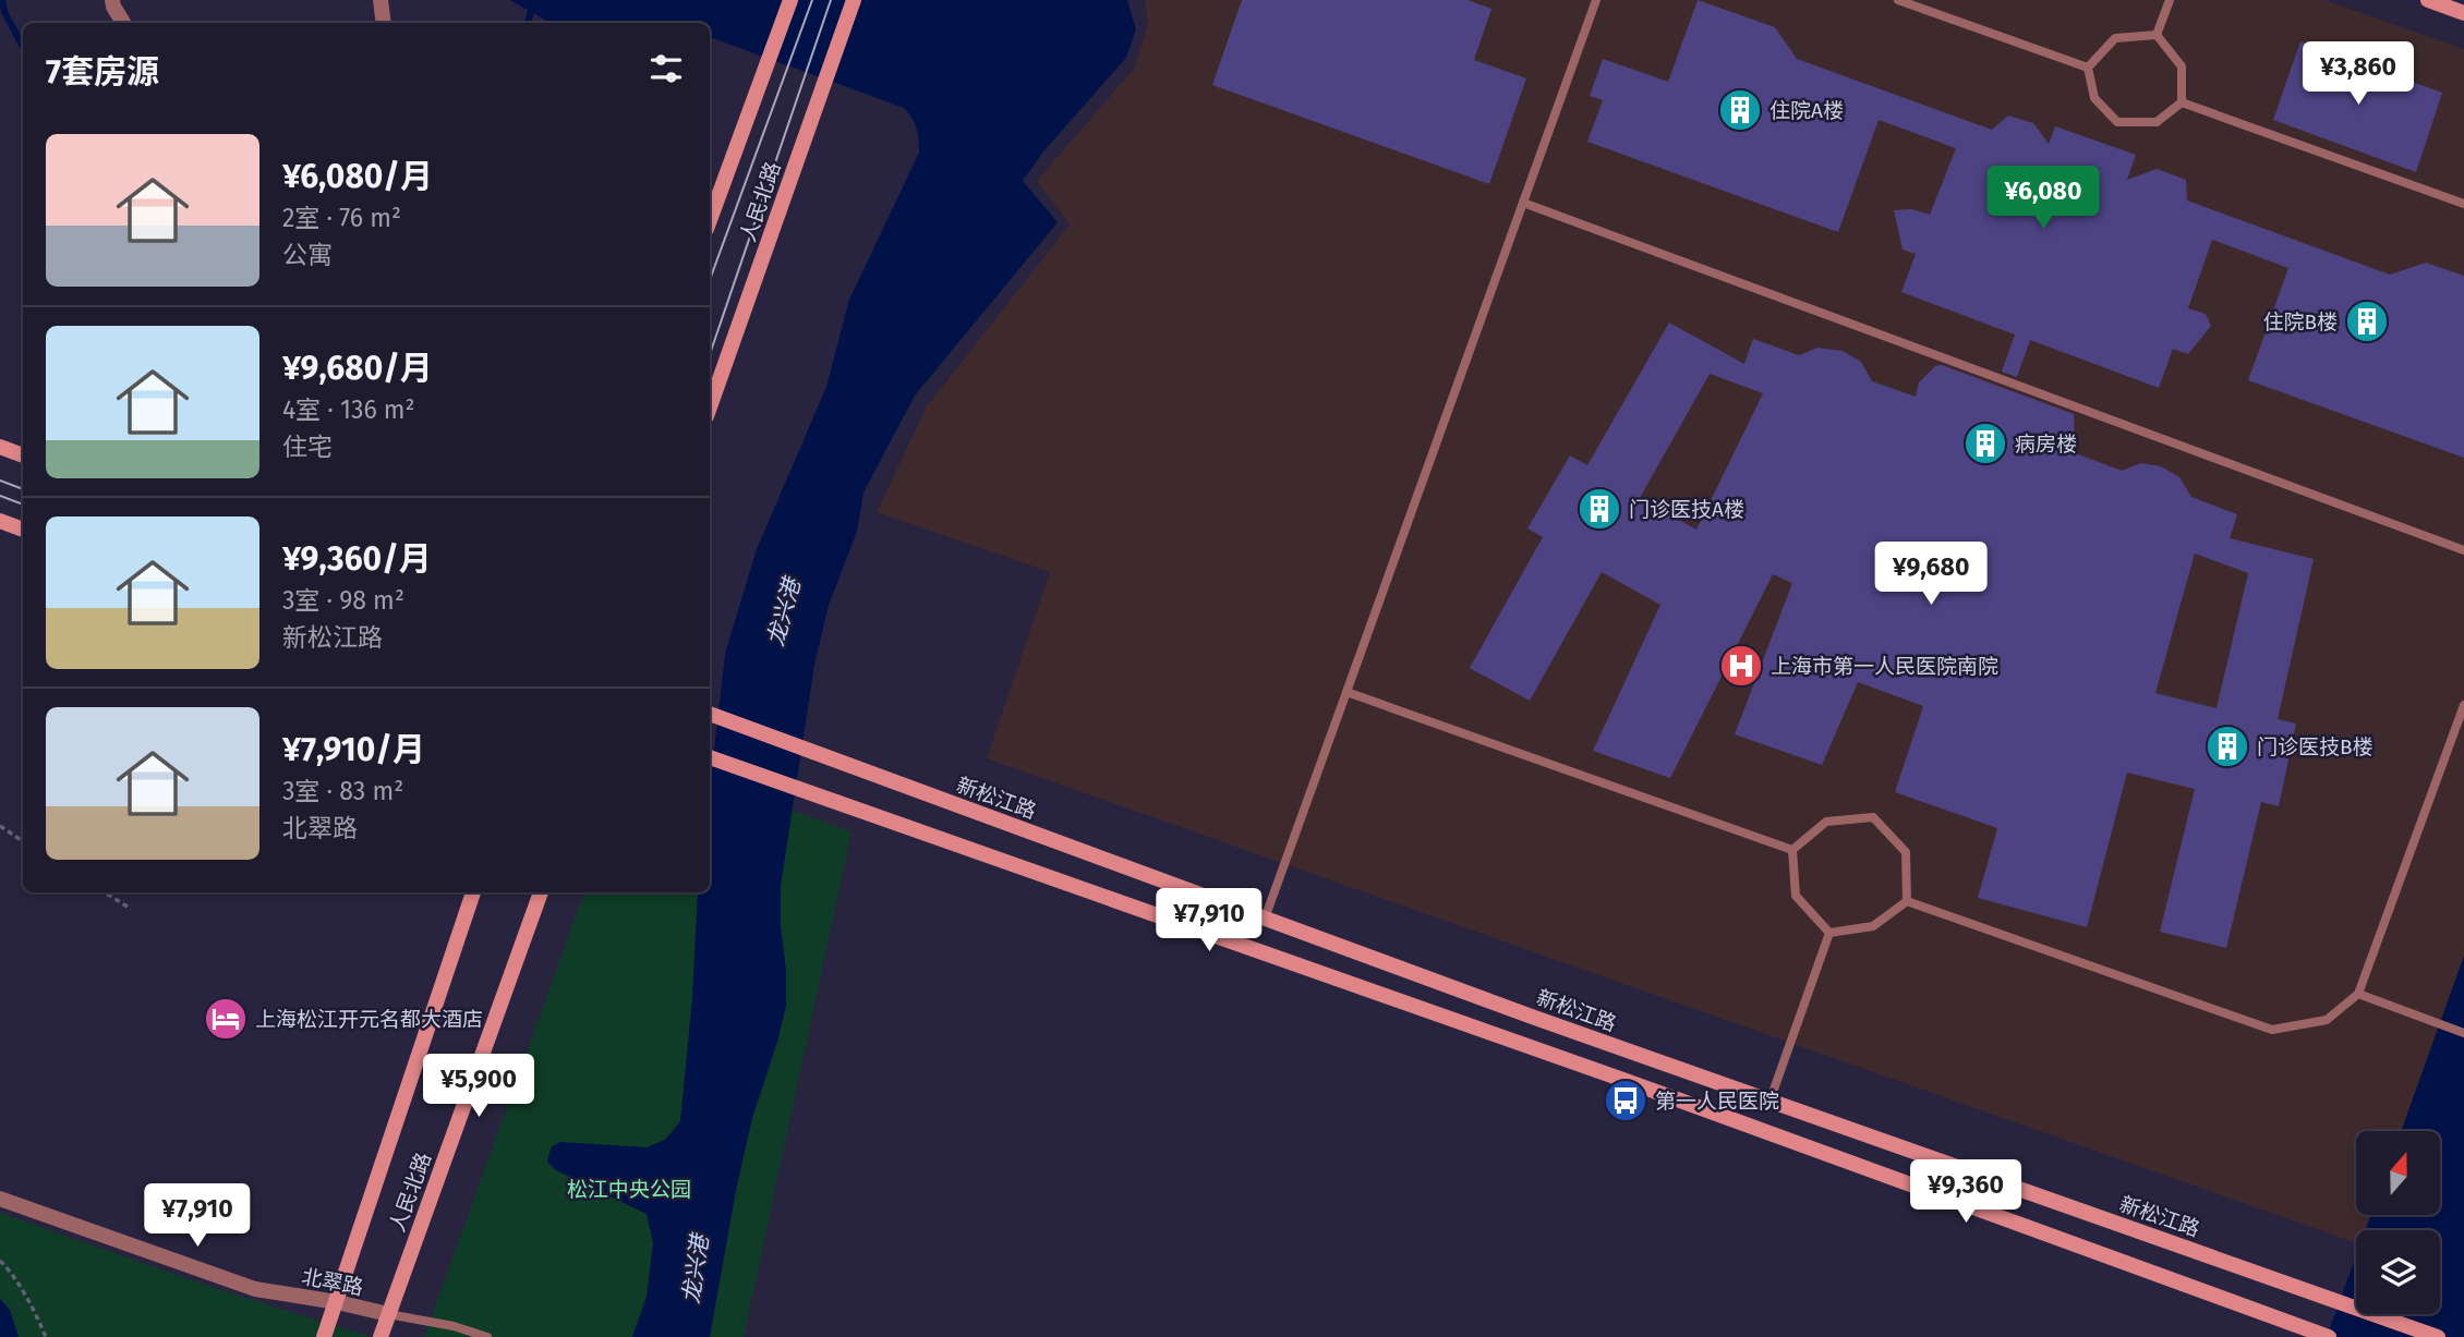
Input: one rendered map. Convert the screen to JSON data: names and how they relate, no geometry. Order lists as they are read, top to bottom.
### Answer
{
  "streets": {
    "main road": ["人民北路", "新松江路"],
    "street": ["北翠路"]
  },
  "crossings": [
    ["人民北路", "北翠路"]
  ],
  "water": ["龙兴港"],
  "parks": ["松江中央公园"],
  "places": {
    "building": [
      "住院A楼",
      "住院B楼",
      "病房楼",
      "门诊医技A楼",
      "门诊医技B楼"
    ],
    "hospital": ["上海市第一人民医院南院"],
    "hotel": ["上海松江开元名都大酒店"],
    "bus stop": ["第一人民医院"]
  },
  "north": "top",
  "page": {
    "heading": "7套房源",
    "price": [
      "¥3,860",
      "¥6,080",
      "¥9,680",
      "¥7,910",
      "¥5,900",
      "¥9,360",
      "¥7,910"
    ],
    "list": [
      {
        "name": "¥6,080/月",
        "note": "2室 · 76 m² · 公寓"
      },
      {
        "name": "¥9,680/月",
        "note": "4室 · 136 m² · 住宅"
      },
      {
        "name": "¥9,360/月",
        "note": "3室 · 98 m² · 新松江路"
      },
      {
        "name": "¥7,910/月",
        "note": "3室 · 83 m² · 北翠路"
      }
    ]
  }
}
